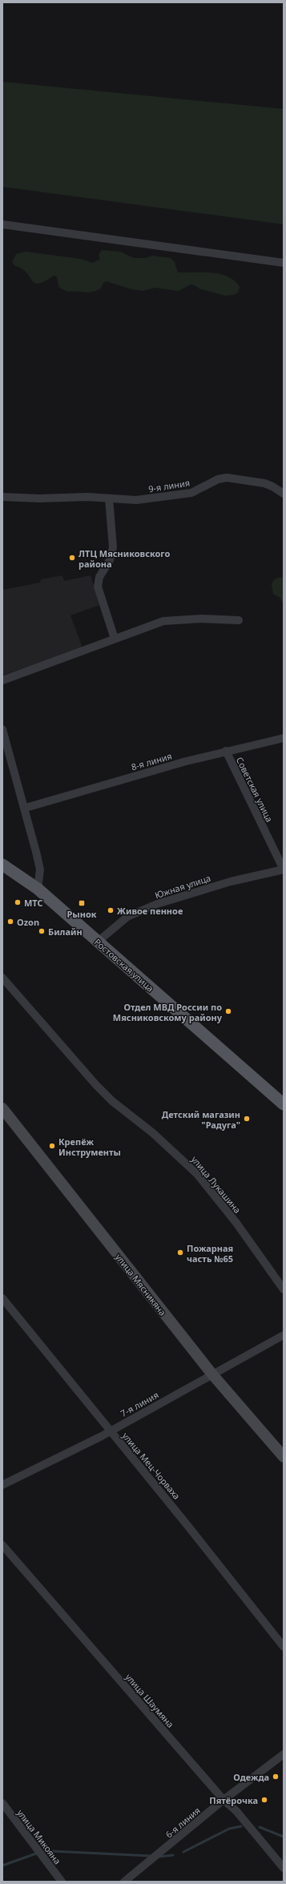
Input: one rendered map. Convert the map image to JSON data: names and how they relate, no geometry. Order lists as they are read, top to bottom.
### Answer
{
  "streets": {
    "main road": ["Ростовская улица"],
    "street": [
      "9-я линия",
      "8-я линия",
      "Советская улица",
      "Южная улица",
      "улица Лукашина",
      "улица Мясникяна",
      "7-я линия",
      "улица Мец-Чорваха",
      "улица Шаумяна",
      "6-я линия",
      "улица Микояна"
    ]
  },
  "crossings": [
    ["8-я линия", "Советская улица"],
    ["Советская улица", "Южная улица"],
    ["Южная улица", "Ростовская улица"],
    ["улица Мясникяна", "7-я линия"],
    ["7-я линия", "улица Мец-Чорваха"],
    ["улица Шаумяна", "6-я линия"]
  ],
  "places": {
    "other": [
      "ЛТЦ Мясниковского района",
      "МТС",
      "Живое пенное",
      "Ozon",
      "Билайн",
      "Отдел МВД России по Мясниковскому району",
      "Детский магазин \"Радуга\"",
      "Крепёж Инструменты",
      "Пожарная часть №65",
      "Одежда",
      "Пятёрочка"
    ],
    "transit": ["Рынок"]
  }
}
